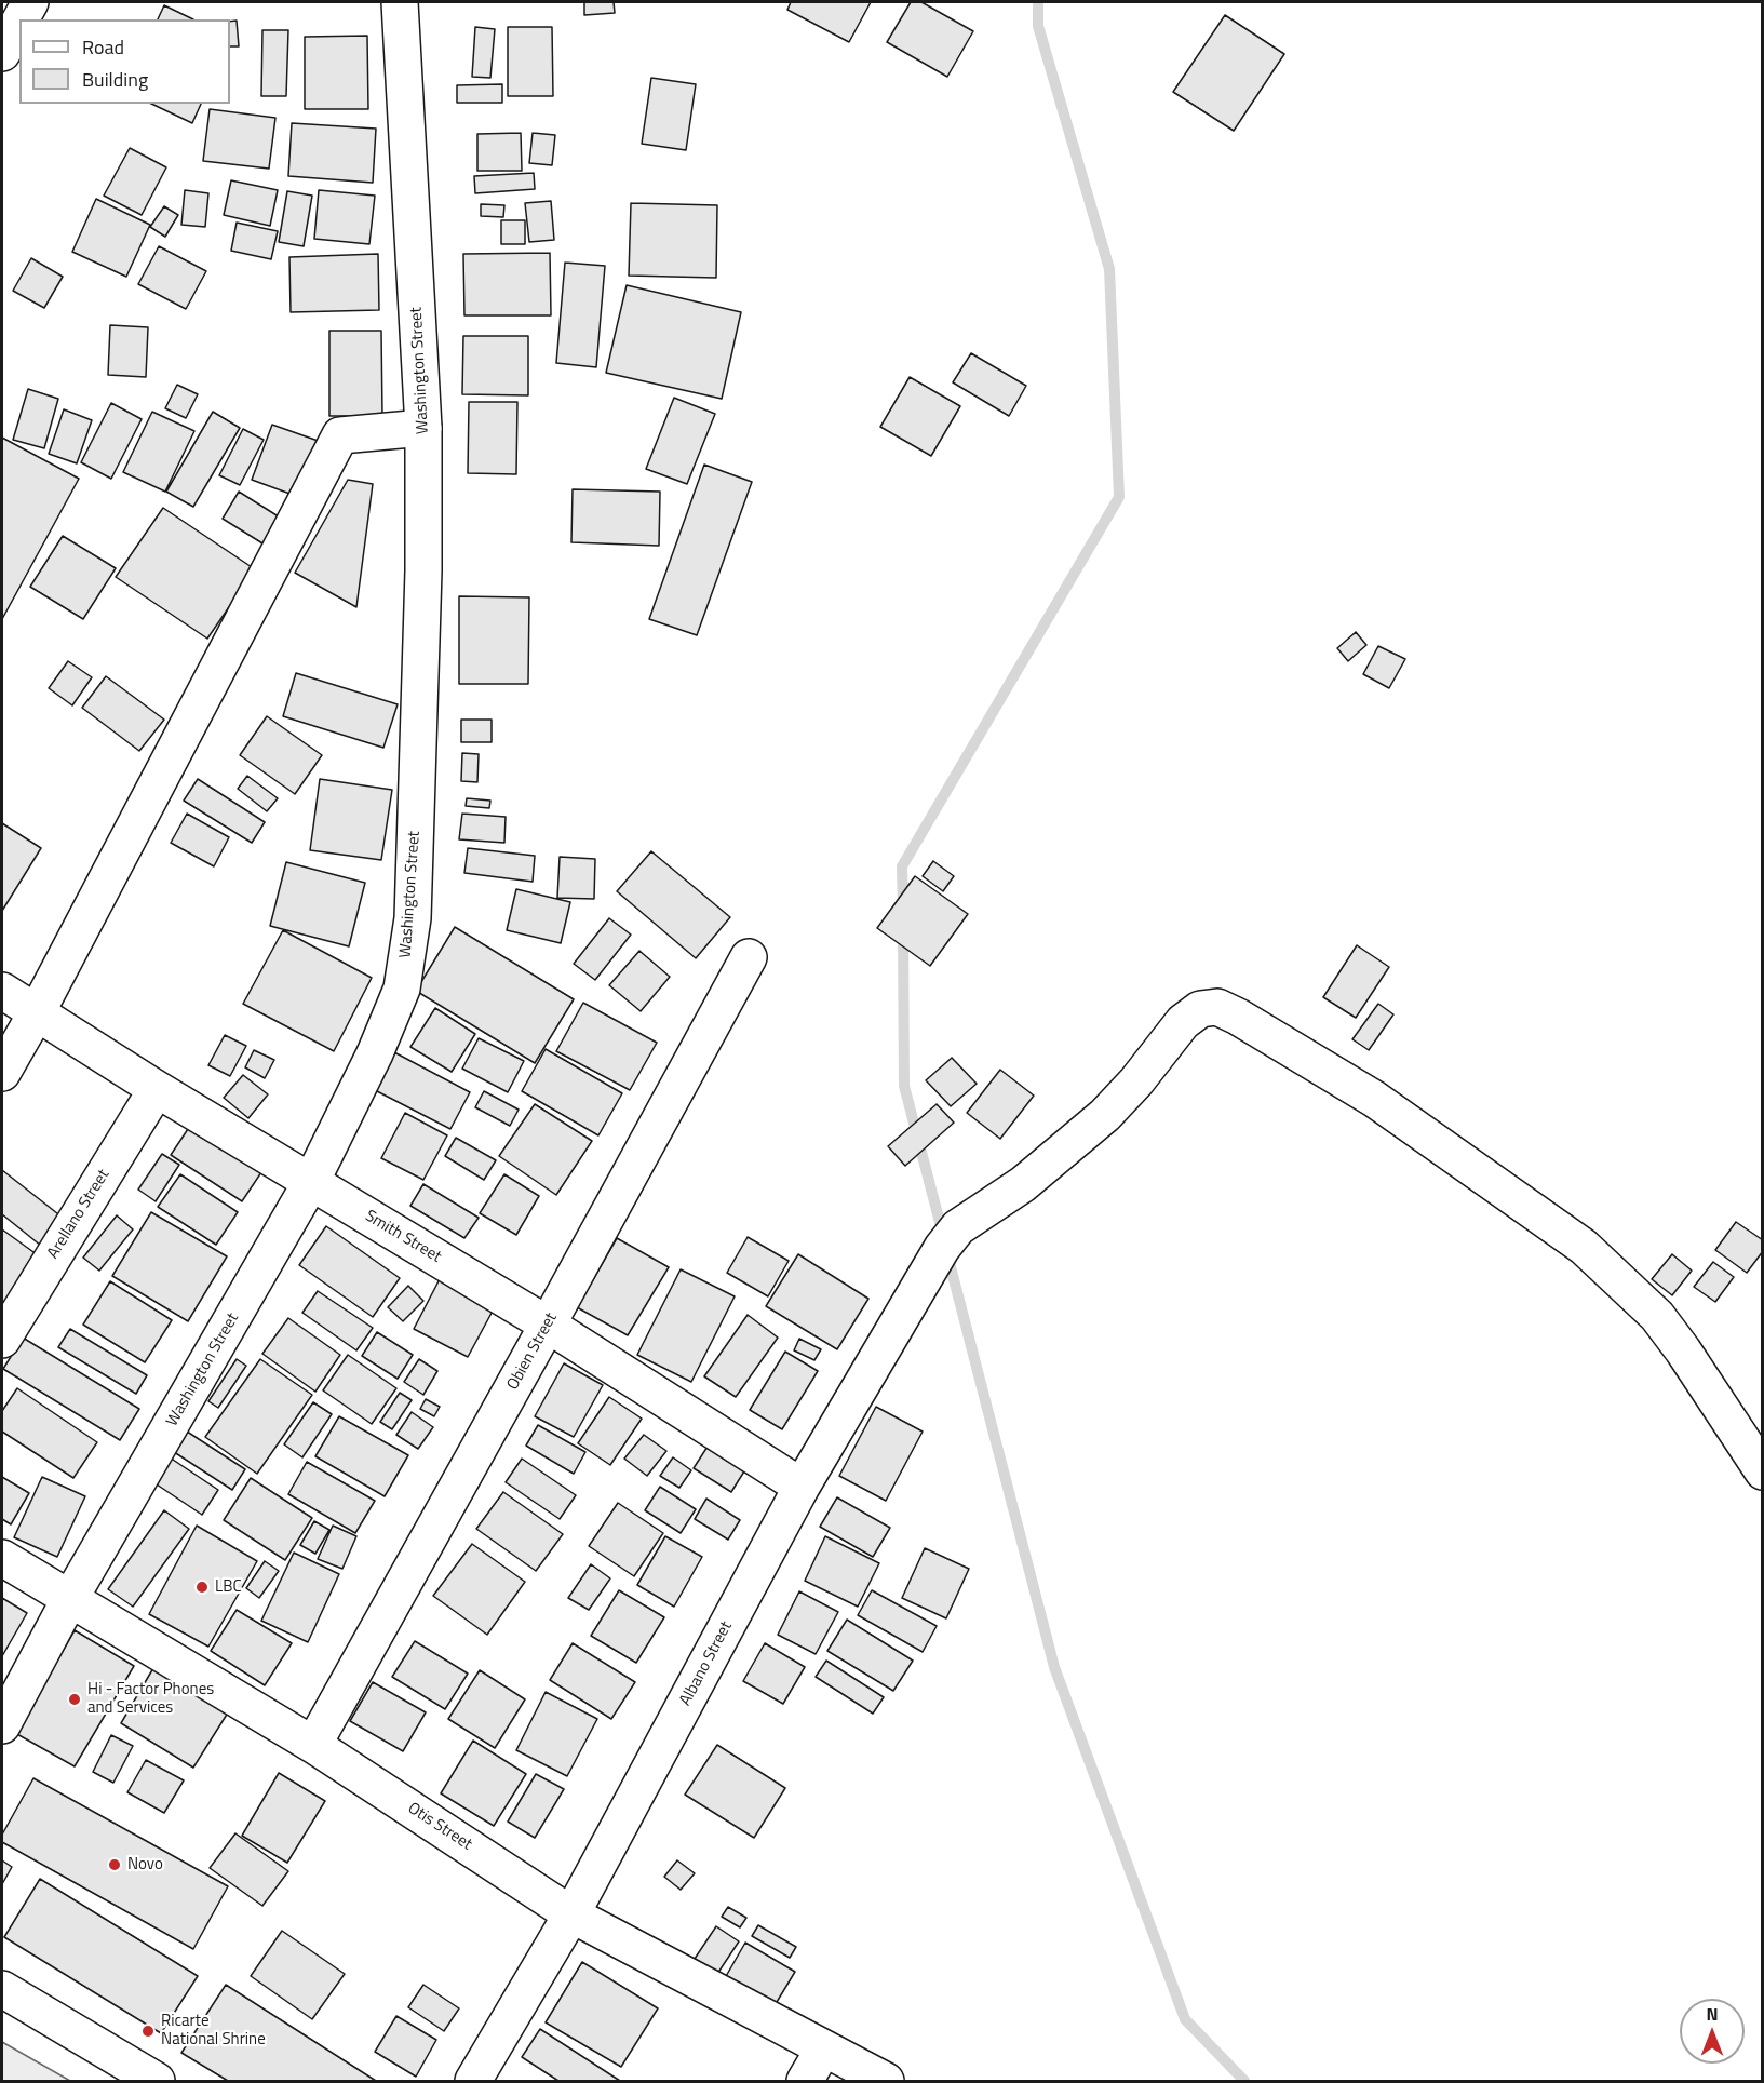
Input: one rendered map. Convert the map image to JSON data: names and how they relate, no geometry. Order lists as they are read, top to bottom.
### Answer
{
  "streets": {
    "street": [
      "Washington Street",
      "Arellano Street",
      "Smith Street",
      "Obien Street",
      "Albano Street",
      "Otis Street"
    ]
  },
  "crossings": [
    ["Washington Street", "Smith Street"],
    ["Washington Street", "Otis Street"],
    ["Arellano Street", "Smith Street"],
    ["Smith Street", "Obien Street"],
    ["Smith Street", "Albano Street"],
    ["Obien Street", "Otis Street"],
    ["Albano Street", "Otis Street"]
  ],
  "places": [
    "LBC",
    "Hi - Factor Phones and Services",
    "Novo",
    "Ricarte National Shrine"
  ],
  "legend": ["Road", "Building"],
  "north": "top"
}
